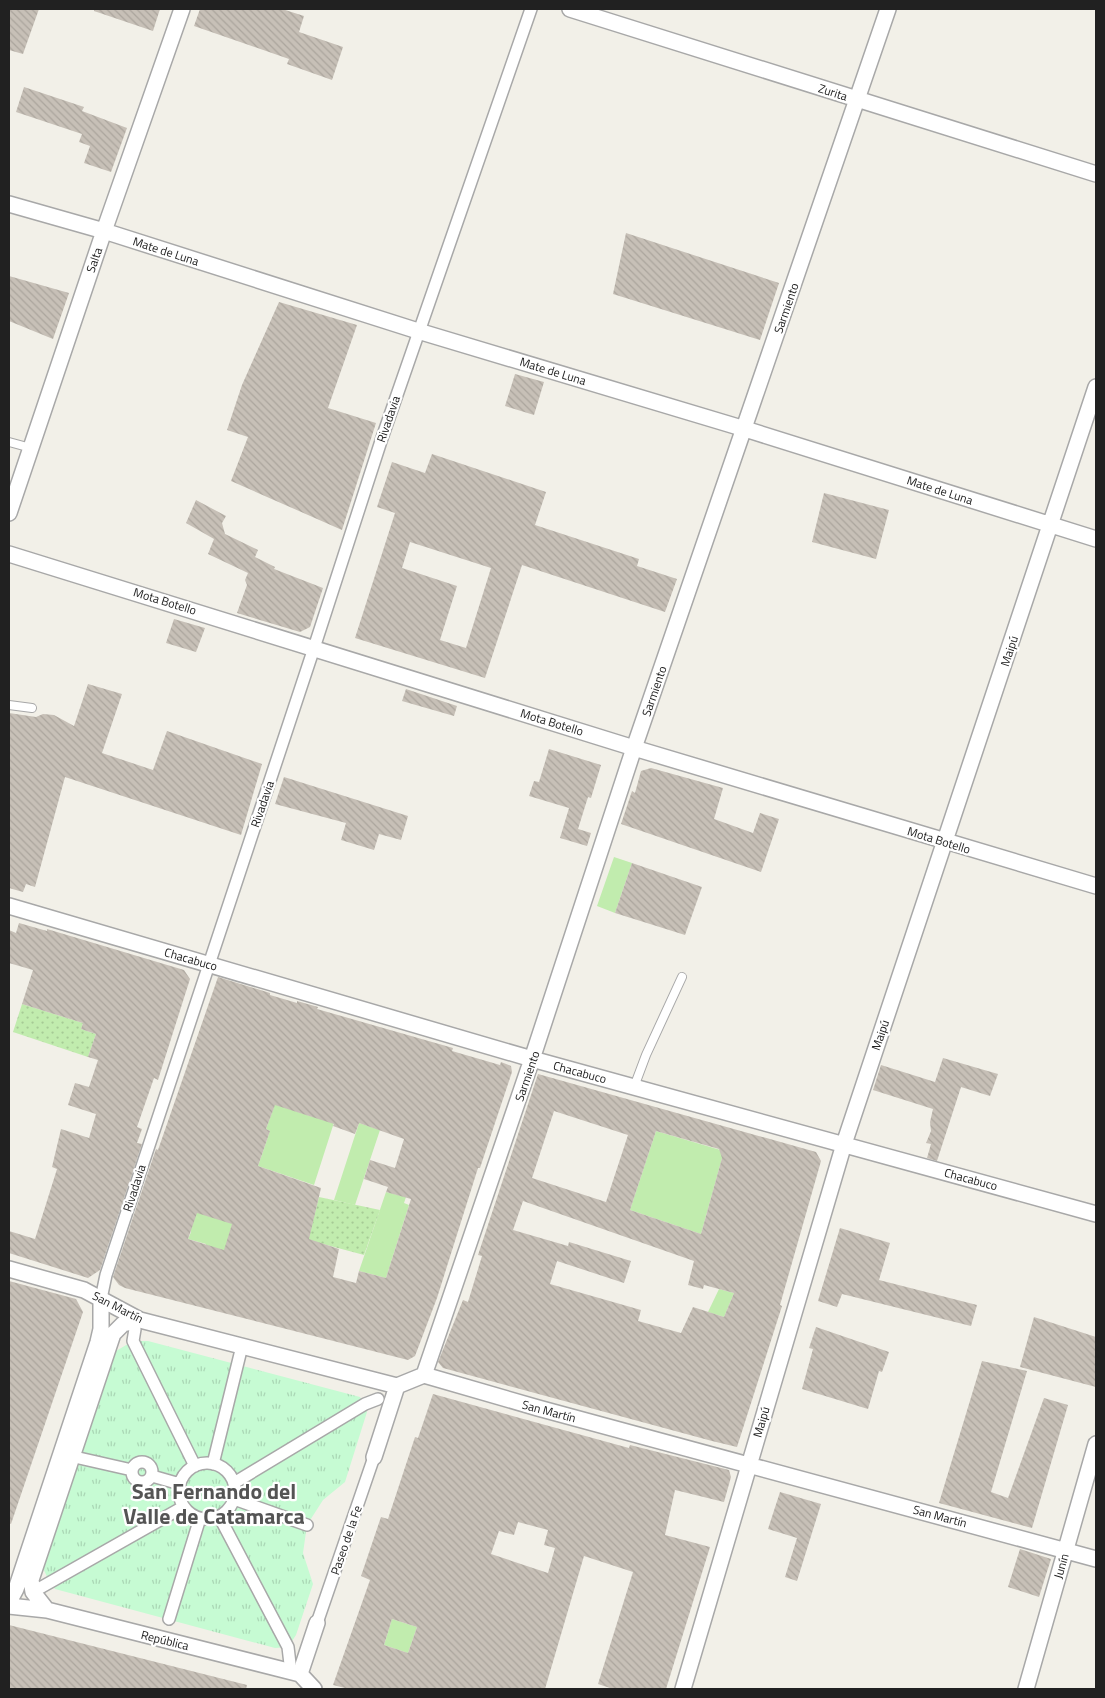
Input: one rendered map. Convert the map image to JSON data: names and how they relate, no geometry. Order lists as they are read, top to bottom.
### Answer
{
  "streets": {
    "street": [
      "Zurita",
      "Mate de Luna",
      "Salta",
      "Sarmiento",
      "Rivadavia",
      "Mota Botello",
      "Maipú",
      "Chacabuco",
      "San Martín",
      "Paseo de la Fe",
      "Junín",
      "República"
    ]
  },
  "crossings": [
    ["Zurita", "Sarmiento"],
    ["Mate de Luna", "Salta"],
    ["Mate de Luna", "Sarmiento"],
    ["Mate de Luna", "Rivadavia"],
    ["Mate de Luna", "Maipú"],
    ["Sarmiento", "Mota Botello"],
    ["Sarmiento", "Chacabuco"],
    ["Sarmiento", "San Martín"],
    ["Rivadavia", "Mota Botello"],
    ["Rivadavia", "Chacabuco"],
    ["Rivadavia", "San Martín"],
    ["Mota Botello", "Maipú"],
    ["Maipú", "Chacabuco"],
    ["Maipú", "San Martín"],
    ["San Martín", "Junín"]
  ],
  "districts": ["San Fernando del Valle de Catamarca"]
}
